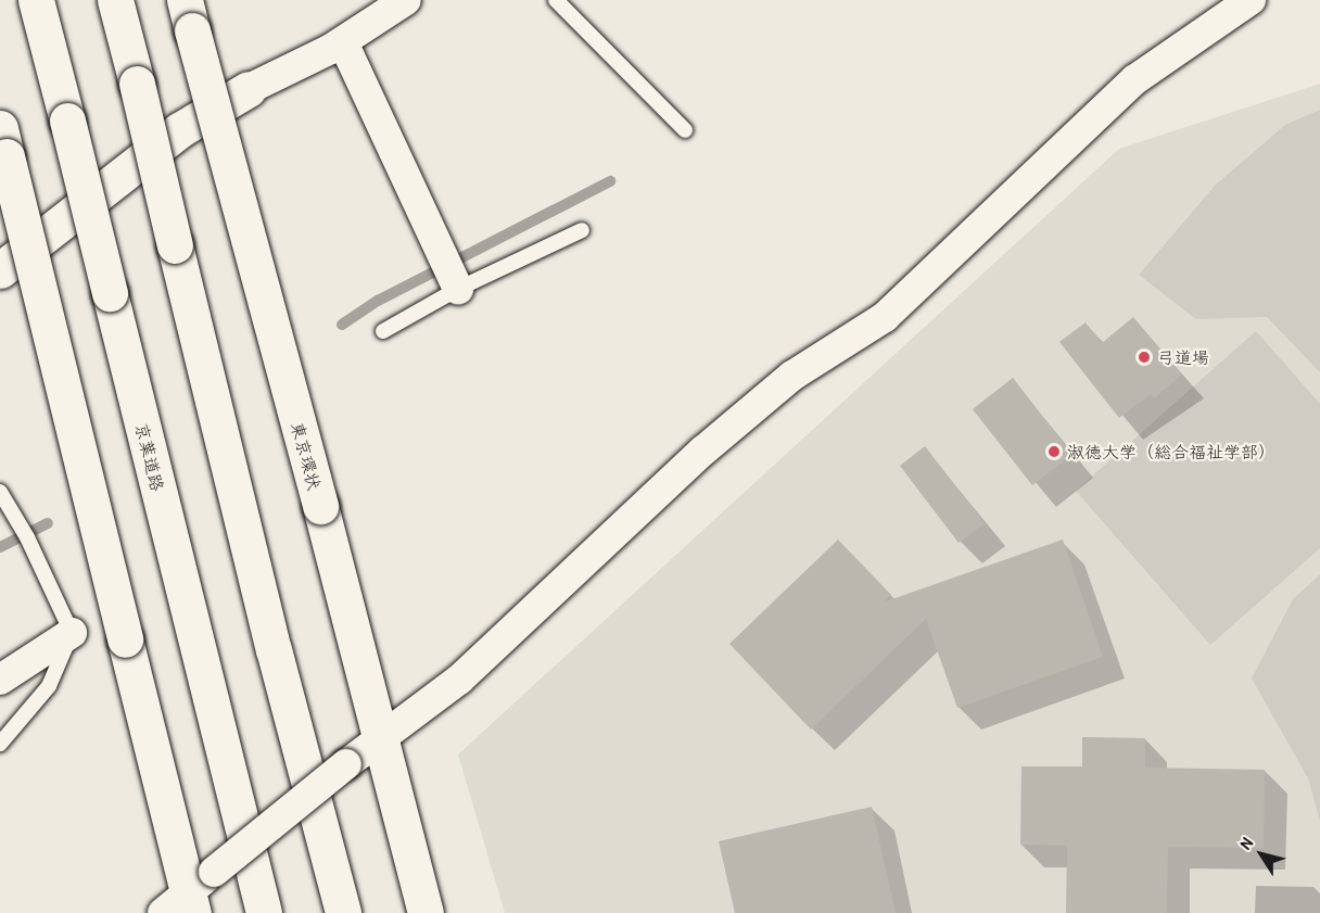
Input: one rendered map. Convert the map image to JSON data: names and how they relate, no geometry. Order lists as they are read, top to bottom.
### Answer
{
  "streets": {
    "main road": ["東京環状", "京葉道路"]
  },
  "places": ["弓道場", "淑徳大学（総合福祉学部）"],
  "north": "top left"
}
